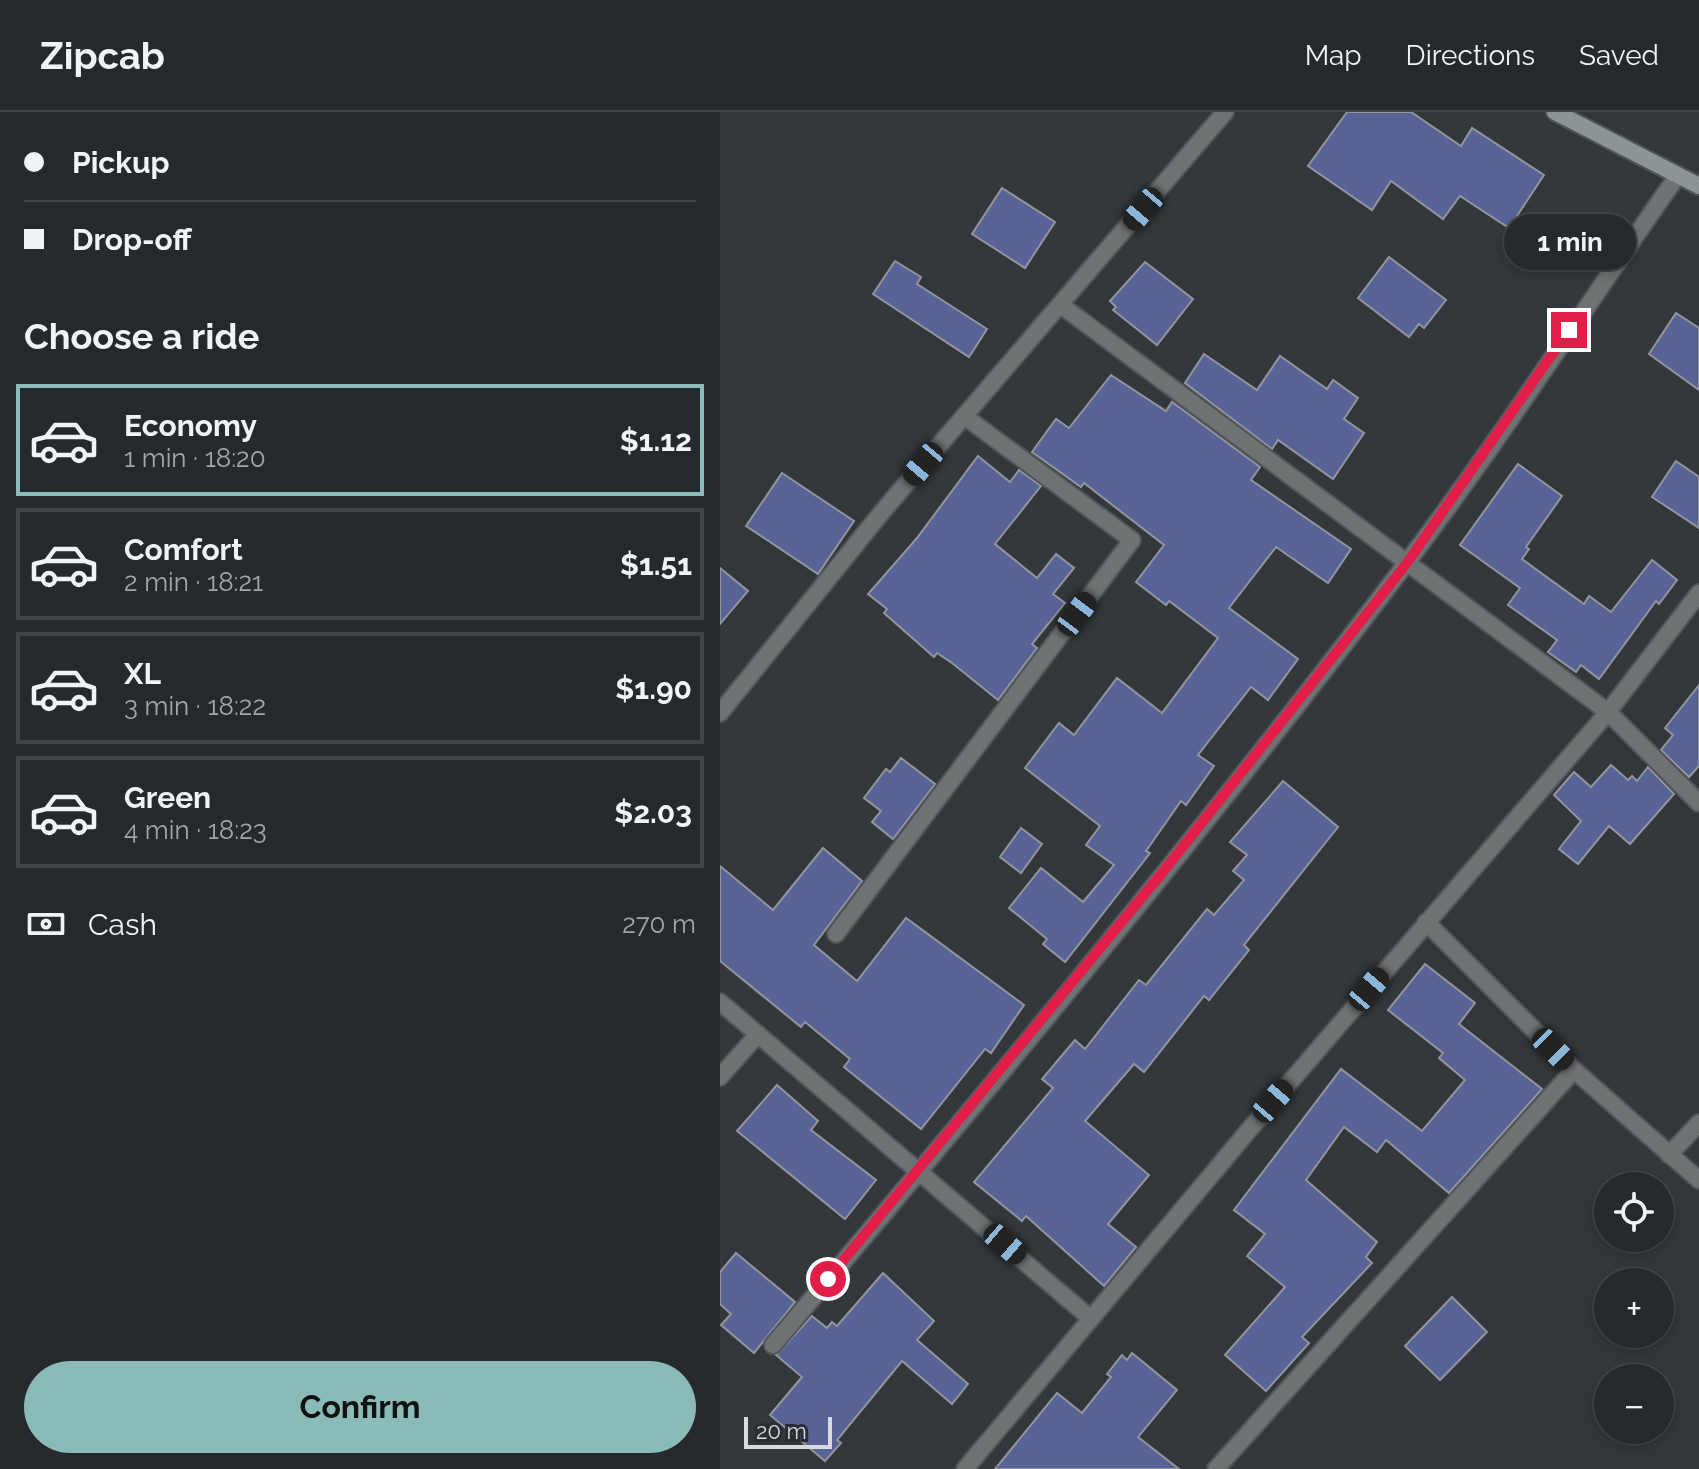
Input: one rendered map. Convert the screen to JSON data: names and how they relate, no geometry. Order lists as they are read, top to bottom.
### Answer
{
  "scale_bar": "20 m",
  "page": {
    "header": "Zipcab",
    "nav": ["Map", "Directions", "Saved"],
    "banner": ["Pickup", "Drop-off"],
    "bubble": "1 min",
    "heading": "Choose a ride",
    "list": [
      {
        "name": "Economy",
        "note": "1 min · 18:20",
        "value": "$1.12"
      },
      {
        "name": "Comfort",
        "note": "2 min · 18:21",
        "value": "$1.51"
      },
      {
        "name": "XL",
        "note": "3 min · 18:22",
        "value": "$1.90"
      },
      {
        "name": "Green",
        "note": "4 min · 18:23",
        "value": "$2.03"
      }
    ],
    "pay": ["Cash", "270 m"],
    "map_buttons": ["+", "−"],
    "buttons": "Confirm",
    "scale": "20 m"
  }
}
